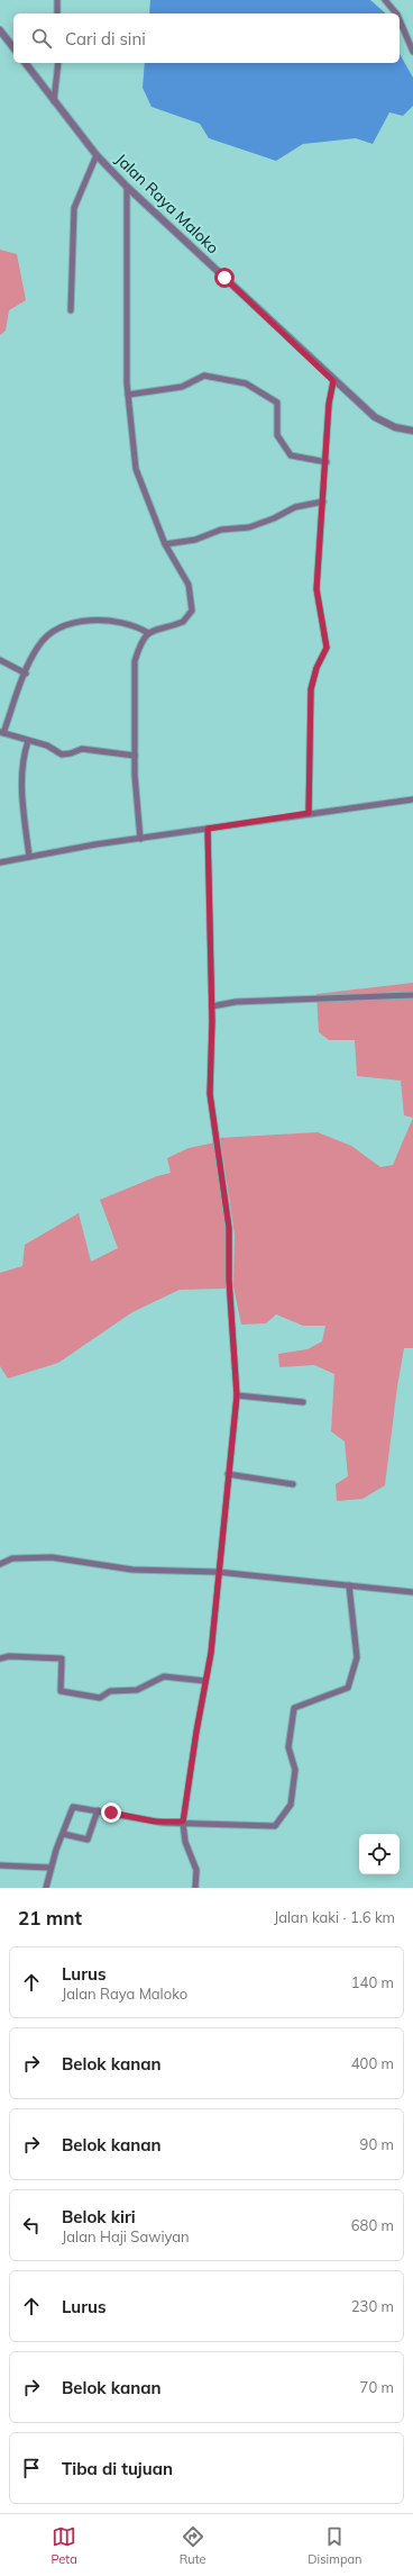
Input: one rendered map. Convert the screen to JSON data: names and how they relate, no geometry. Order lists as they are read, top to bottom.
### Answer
{
  "streets": {
    "street": ["Jalan Raya Maloko"]
  },
  "page": {
    "search": "Cari di sini",
    "heading": ["21 mnt", "Jalan kaki · 1.6 km"],
    "list": [
      ["Lurus", "Jalan Raya Maloko", "140 m"],
      ["Belok kanan", "400 m"],
      ["Belok kanan", "90 m"],
      ["Belok kiri", "Jalan Haji Sawiyan", "680 m"],
      ["Lurus", "230 m"],
      ["Belok kanan", "70 m"],
      "Tiba di tujuan"
    ],
    "nav": ["Peta", "Rute", "Disimpan"]
  }
}
